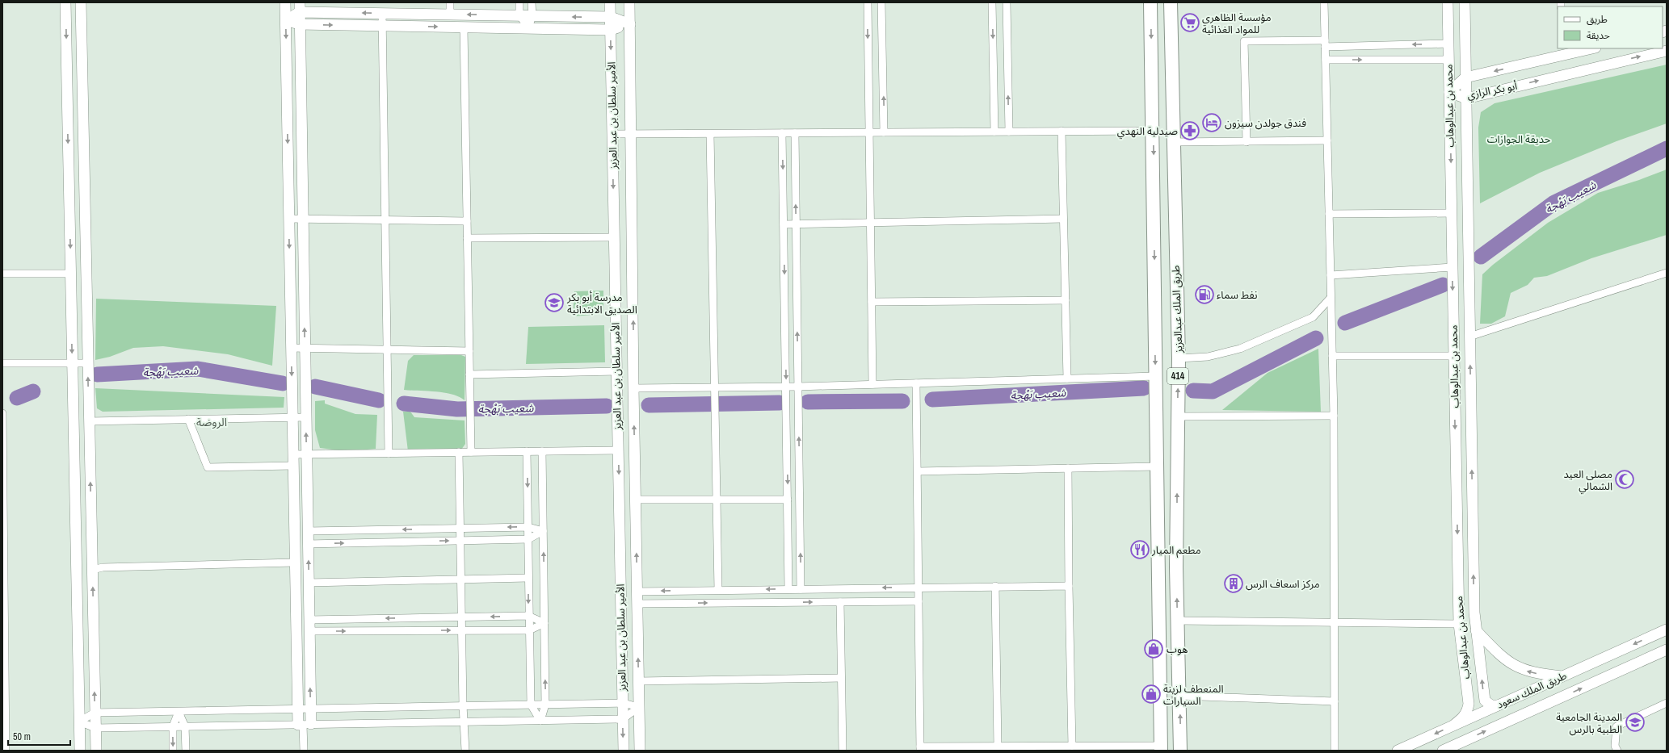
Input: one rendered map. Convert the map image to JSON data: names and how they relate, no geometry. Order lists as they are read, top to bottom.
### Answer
{
  "streets": {
    "highway": ["طريق الملك عبدالعزيز", "414"],
    "street": [
      "أبو بكر الرازي",
      "محمد بن عبدالوهاب",
      "الأمير سلطان بن عبد العزيز",
      "طريق الملك سعود"
    ]
  },
  "crossings": [
    ["أبو بكر الرازي", "محمد بن عبدالوهاب"],
    ["محمد بن عبدالوهاب", "طريق الملك سعود"]
  ],
  "districts": ["الروضة"],
  "water": ["شعيب بَهْجة"],
  "parks": ["حديقة الجوازات"],
  "places": {
    "supermarket": ["مؤسسة الظاهري للمواد الغذائية"],
    "hotel": ["فندق جولدن سيزون"],
    "pharmacy": ["صيدلية النهدي"],
    "fuel station": ["نفط سماء"],
    "school or university": ["مدرسة أبو بكر الصديق الابتدائية", "المدينة الجامعية الطبية بالرس"],
    "mosque": ["مصلى العيد الشمالي"],
    "restaurant": ["مطعم الميار"],
    "building": ["مركز اسعاف الرس"],
    "shop": ["هوب", "المنعطف لزينة السيارات"]
  },
  "legend": ["طريق", "حديقة"],
  "scale_bar": "50 m"
}
